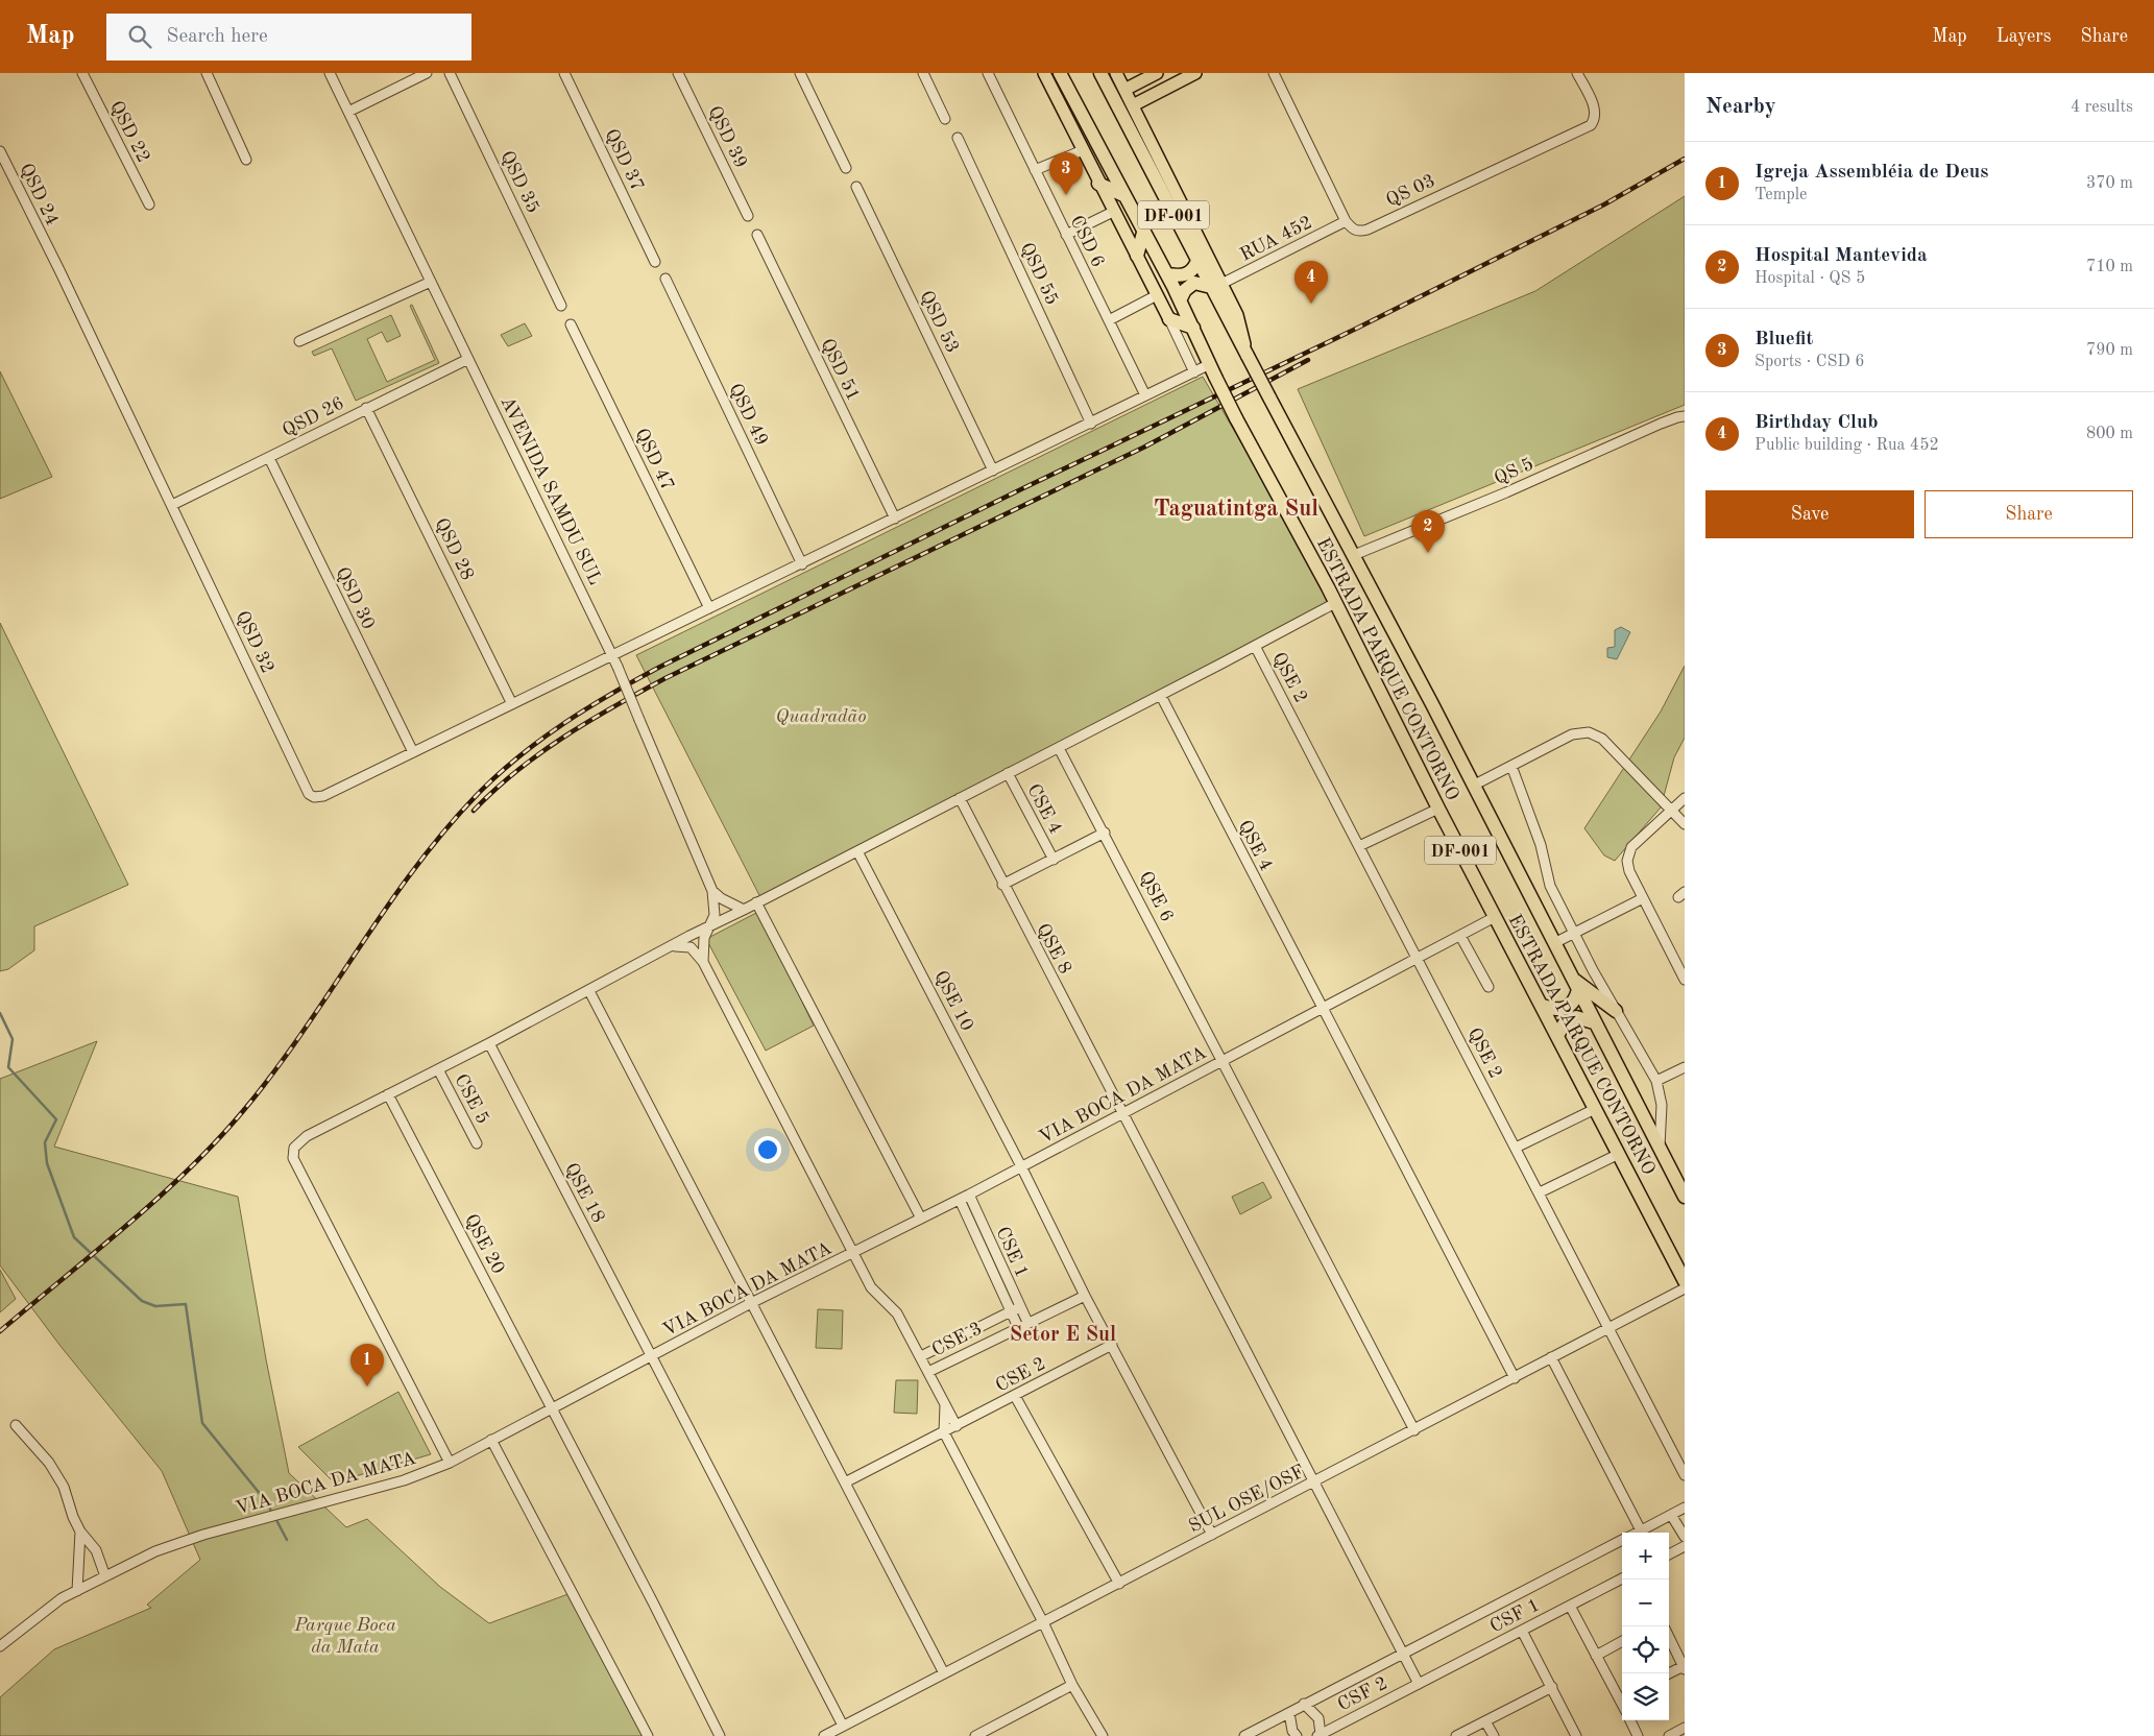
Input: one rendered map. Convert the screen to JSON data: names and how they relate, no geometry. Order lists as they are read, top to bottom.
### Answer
{
  "streets": {
    "highway": ["DF-001", "ESTRADA PARQUE CONTORNO"],
    "street": [
      "QSD 22",
      "QSD 39",
      "QSD 37",
      "QSD 35",
      "QS 03",
      "QSD 24",
      "RUA 452",
      "CSD 6",
      "QSD 55",
      "QSD 53",
      "QSD 51",
      "QSD 49",
      "QSD 26",
      "QSD 47",
      "QS 5",
      "AVENIDA SAMDU SUL",
      "QSD 28",
      "QSD 30",
      "QSD 32",
      "QSE 2",
      "CSE 4",
      "QSE 4",
      "QSE 6",
      "QSE 8",
      "QSE 10",
      "VIA BOCA DA MATA",
      "CSE 5",
      "QSE 18",
      "QSE 20",
      "CSE 1",
      "CSE 3",
      "CSE 2",
      "SUL OSE/OSF",
      "CSF 1",
      "CSF 2"
    ]
  },
  "crossings": [
    ["QS 03", "RUA 452"],
    ["QSD 24", "QSD 26"],
    ["QSD 24", "QSD 32"],
    ["RUA 452", "ESTRADA PARQUE CONTORNO"],
    ["QSD 26", "AVENIDA SAMDU SUL"],
    ["QSD 26", "QSD 28"],
    ["QSD 26", "QSD 30"],
    ["QSD 26", "QSD 32"],
    ["QS 5", "ESTRADA PARQUE CONTORNO"],
    ["QSD 30", "QSD 32"],
    ["ESTRADA PARQUE CONTORNO", "VIA BOCA DA MATA"],
    ["QSE 2", "VIA BOCA DA MATA"],
    ["QSE 2", "SUL OSE/OSF"],
    ["QSE 4", "VIA BOCA DA MATA"],
    ["QSE 4", "SUL OSE/OSF"],
    ["QSE 6", "VIA BOCA DA MATA"],
    ["QSE 6", "SUL OSE/OSF"],
    ["QSE 8", "VIA BOCA DA MATA"],
    ["QSE 8", "SUL OSE/OSF"],
    ["QSE 8", "CSF 1"],
    ["QSE 8", "CSF 2"],
    ["QSE 10", "VIA BOCA DA MATA"],
    ["QSE 10", "CSE 3"],
    ["QSE 10", "CSE 2"],
    ["QSE 10", "SUL OSE/OSF"],
    ["VIA BOCA DA MATA", "QSE 18"],
    ["VIA BOCA DA MATA", "QSE 20"],
    ["VIA BOCA DA MATA", "CSE 1"],
    ["QSE 18", "SUL OSE/OSF"],
    ["CSE 1", "CSE 3"],
    ["CSF 1", "CSF 2"]
  ],
  "districts": ["Taguatintga Sul", "Setor E Sul"],
  "parks": ["Quadradão", "Parque Boca da Mata"],
  "page": {
    "header": "Map",
    "search": "Search here",
    "nav": ["Map", "Layers", "Share"],
    "heading": ["Nearby", "4 results"],
    "list": [
      {
        "mark": "1",
        "name": "Igreja Assembléia de Deus",
        "note": "Temple",
        "value": "370 m"
      },
      {
        "mark": "2",
        "name": "Hospital Mantevida",
        "note": "Hospital · QS 5",
        "value": "710 m"
      },
      {
        "mark": "3",
        "name": "Bluefit",
        "note": "Sports · CSD 6",
        "value": "790 m"
      },
      {
        "mark": "4",
        "name": "Birthday Club",
        "note": "Public building · Rua 452",
        "value": "800 m"
      }
    ],
    "pins": [
      "3",
      "4",
      "2",
      "1"
    ],
    "buttons": ["Save", "Share"],
    "map_buttons": ["+", "−"]
  }
}
